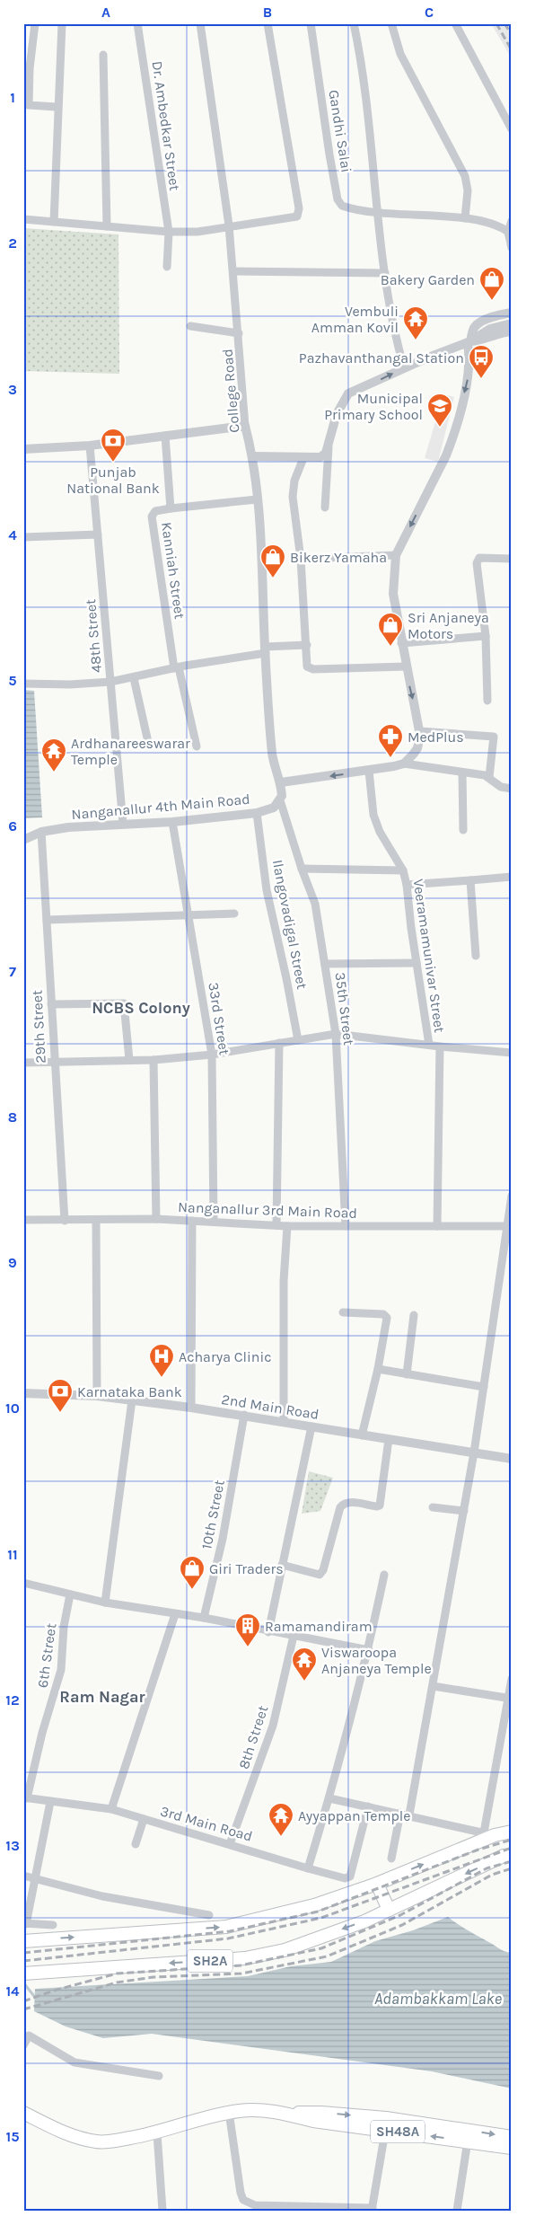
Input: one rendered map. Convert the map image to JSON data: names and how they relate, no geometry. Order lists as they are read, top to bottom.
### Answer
{
  "streets": {
    "main road": ["SH2A", "SH48A"],
    "street": [
      "Dr. Ambedkar Street",
      "Gandhi Salai",
      "College Road",
      "Kanniah Street",
      "48th Street",
      "Nanganallur 4th Main Road",
      "Ilangovadigal Street",
      "Veeramamunivar Street",
      "35th Street",
      "33rd Street",
      "29th Street",
      "Nanganallur 3rd Main Road",
      "2nd Main Road",
      "10th Street",
      "6th Street",
      "8th Street",
      "3rd Main Road"
    ]
  },
  "crossings": [
    ["48th Street", "Nanganallur 4th Main Road"],
    ["Nanganallur 4th Main Road", "Ilangovadigal Street"],
    ["Nanganallur 4th Main Road", "35th Street"],
    ["Nanganallur 4th Main Road", "33rd Street"],
    ["Nanganallur 4th Main Road", "29th Street"],
    ["35th Street", "Nanganallur 3rd Main Road"],
    ["33rd Street", "Nanganallur 3rd Main Road"],
    ["29th Street", "Nanganallur 3rd Main Road"],
    ["2nd Main Road", "10th Street"],
    ["6th Street", "3rd Main Road"],
    ["8th Street", "3rd Main Road"]
  ],
  "districts": ["NCBS Colony", "Ram Nagar"],
  "water": ["Adambakkam Lake"],
  "places": {
    "shop": [
      "Bakery Garden",
      "Bikerz Yamaha",
      "Sri Anjaneya Motors",
      "Giri Traders"
    ],
    "temple": [
      "Vembuli Amman Kovil",
      "Ardhanareeswarar Temple",
      "Viswaroopa Anjaneya Temple",
      "Ayyappan Temple"
    ],
    "bus stop": ["Pazhavanthangal Station"],
    "school or university": ["Municipal Primary School"],
    "bank": ["Punjab National Bank", "Karnataka Bank"],
    "pharmacy": ["MedPlus"],
    "hospital": ["Acharya Clinic"],
    "building": ["Ramamandiram"]
  },
  "grid": {
    "columns": ["A", "B", "C"],
    "rows": [
      "1",
      "2",
      "3",
      "4",
      "5",
      "6",
      "7",
      "8",
      "9",
      "10",
      "11",
      "12",
      "13",
      "14",
      "15"
    ]
  }
}
